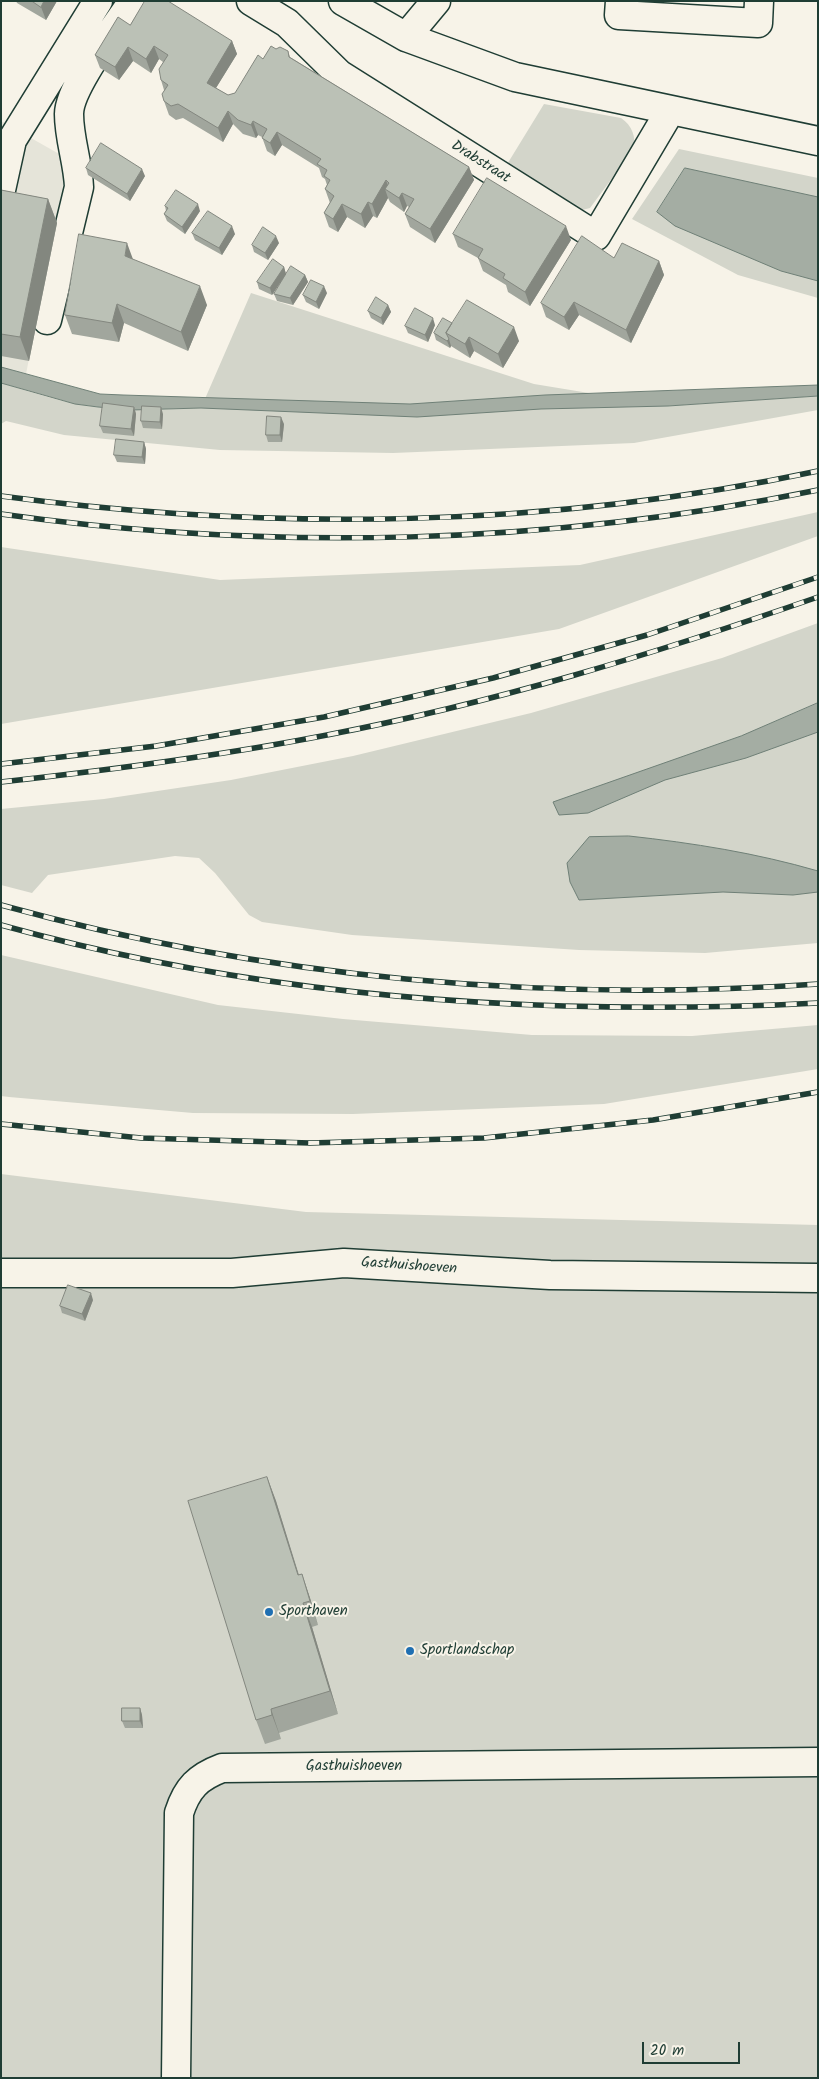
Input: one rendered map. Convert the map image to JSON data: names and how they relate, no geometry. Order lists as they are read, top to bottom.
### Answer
{
  "streets": {
    "street": ["Drabstraat", "Gasthuishoeven"]
  },
  "places": ["Sporthaven", "Sportlandschap"],
  "scale_bar": "20 m"
}
